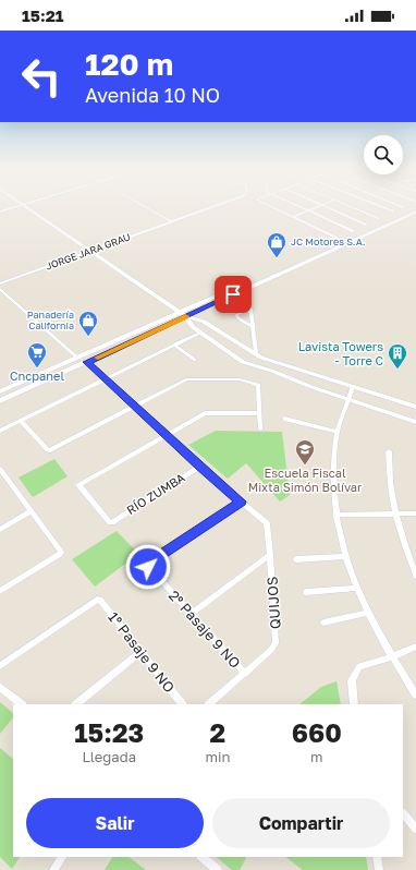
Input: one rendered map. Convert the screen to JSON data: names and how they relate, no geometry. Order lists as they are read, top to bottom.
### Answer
{
  "streets": {
    "street": [
      "JORGE JARA GRAU",
      "RÍO ZUMBA",
      "QUIJOS",
      "2º Pasaje 9 NO",
      "1º Pasaje 9 NO"
    ]
  },
  "crossings": [
    ["QUIJOS", "2º Pasaje 9 NO"]
  ],
  "places": {
    "shop": ["JC Motores S.A.", "Panadería California"],
    "supermarket": ["Cncpanel"],
    "building": ["Lavista Towers - Torre C"],
    "school or university": ["Escuela Fiscal Mixta Simón Bolívar"]
  },
  "page": {
    "status": "15:21",
    "turn": ["120 m", "Avenida 10 NO"],
    "eta": [
      "15:23",
      "Llegada",
      "2",
      "min",
      "660",
      "m"
    ],
    "buttons": ["Salir", "Compartir"]
  }
}
